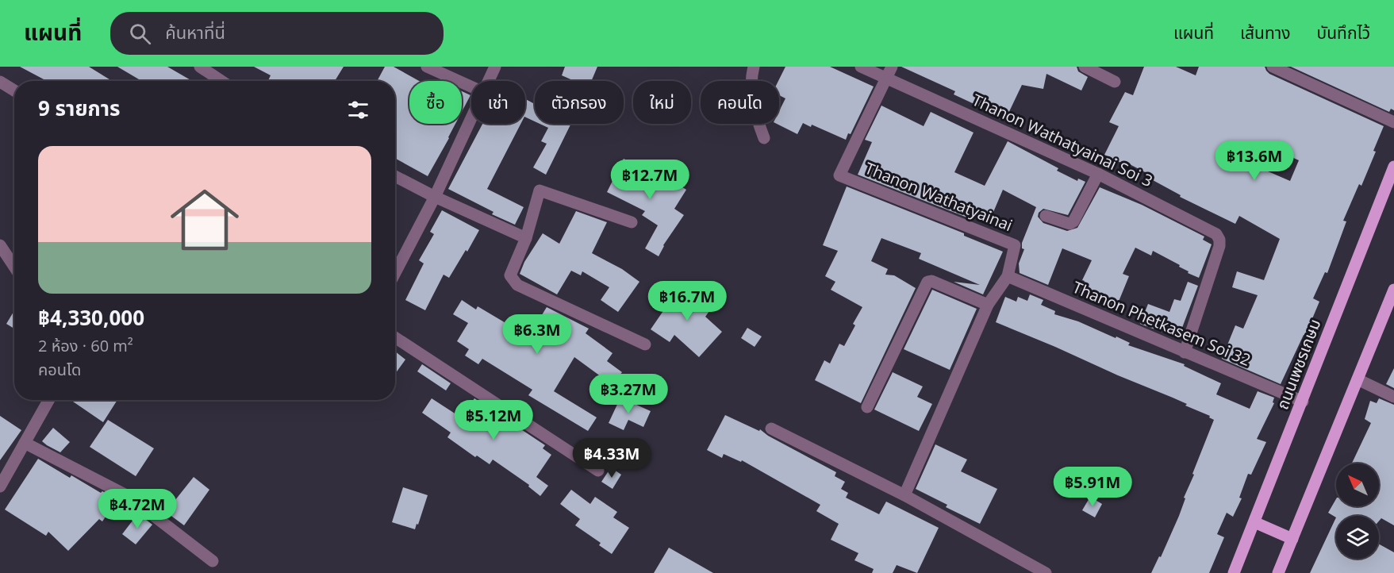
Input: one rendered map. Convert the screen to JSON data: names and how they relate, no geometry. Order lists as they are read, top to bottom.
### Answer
{
  "streets": {
    "main road": ["ถนนเพชรเกษม"],
    "street": ["Thanon Wathatyainai Soi 3", "Thanon Wathatyainai", "Thanon Phetkasem Soi 32"]
  },
  "crossings": [
    ["Thanon Wathatyainai Soi 3", "Thanon Wathatyainai"],
    ["Thanon Wathatyainai Soi 3", "Thanon Phetkasem Soi 32"],
    ["Thanon Wathatyainai", "Thanon Phetkasem Soi 32"],
    ["Thanon Phetkasem Soi 32", "ถนนเพชรเกษม"]
  ],
  "north": "top left",
  "page": {
    "header": "แผนที่",
    "search": "ค้นหาที่นี่",
    "nav": ["แผนที่", "เส้นทาง", "บันทึกไว้"],
    "chip": [
      "ซื้อ",
      "เช่า",
      "ตัวกรอง",
      "ใหม่",
      "คอนโด"
    ],
    "heading": "9 รายการ",
    "list": [
      {
        "name": "฿4,330,000",
        "note": "2 ห้อง · 60 m² · คอนโด"
      }
    ],
    "price": [
      "฿13.6M",
      "฿12.7M",
      "฿16.7M",
      "฿6.3M",
      "฿3.27M",
      "฿5.12M",
      "฿4.33M",
      "฿5.91M",
      "฿4.72M"
    ]
  }
}
